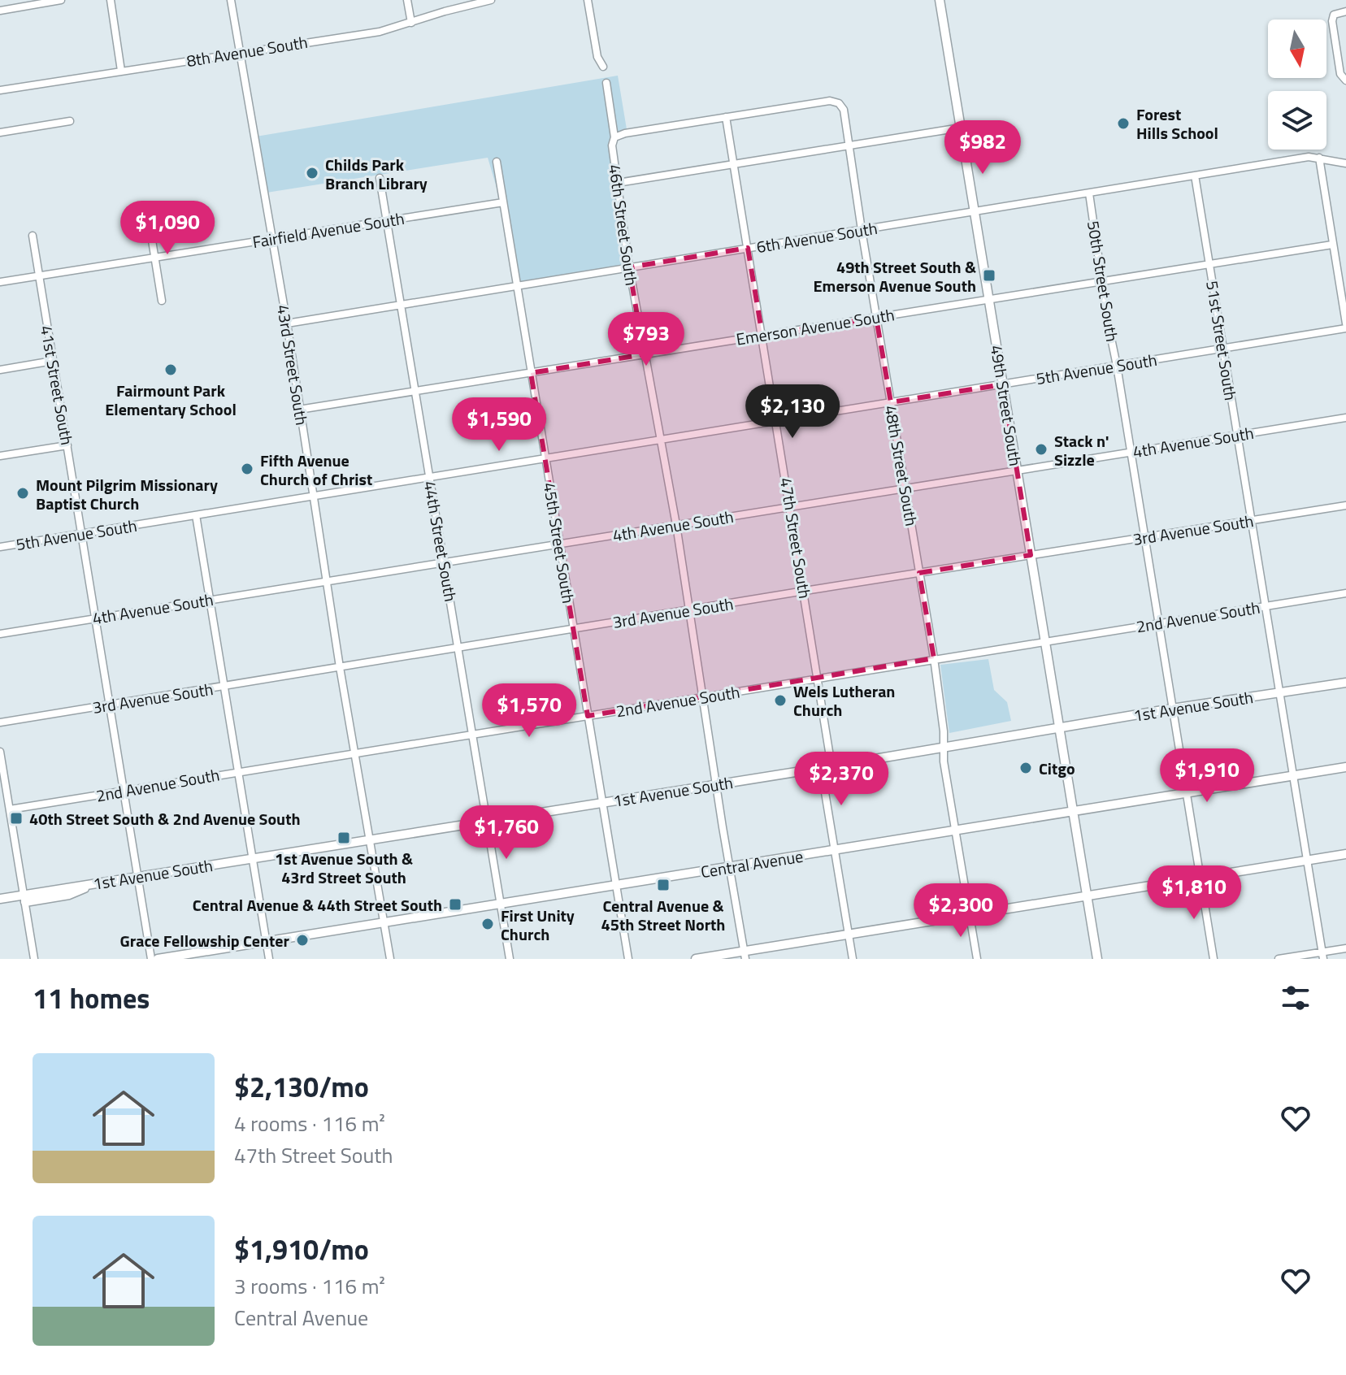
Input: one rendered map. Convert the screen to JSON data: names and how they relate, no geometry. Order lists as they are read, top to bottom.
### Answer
{
  "streets": {
    "main road": ["49th Street South", "1st Avenue South", "Central Avenue"],
    "street": [
      "8th Avenue South",
      "46th Street South",
      "Fairfield Avenue South",
      "6th Avenue South",
      "50th Street South",
      "Emerson Avenue South",
      "51st Street South",
      "43rd Street South",
      "5th Avenue South",
      "41st Street South",
      "4th Avenue South",
      "48th Street South",
      "3rd Avenue South",
      "47th Street South",
      "44th Street South",
      "45th Street South",
      "2nd Avenue South"
    ]
  },
  "crossings": [
    ["8th Avenue South", "43rd Street South"],
    ["46th Street South", "6th Avenue South"],
    ["46th Street South", "Emerson Avenue South"],
    ["46th Street South", "5th Avenue South"],
    ["46th Street South", "4th Avenue South"],
    ["46th Street South", "3rd Avenue South"],
    ["46th Street South", "2nd Avenue South"],
    ["46th Street South", "1st Avenue South"],
    ["46th Street South", "Central Avenue"],
    ["Fairfield Avenue South", "43rd Street South"],
    ["Fairfield Avenue South", "41st Street South"],
    ["Fairfield Avenue South", "44th Street South"],
    ["Fairfield Avenue South", "45th Street South"],
    ["6th Avenue South", "50th Street South"],
    ["6th Avenue South", "51st Street South"],
    ["6th Avenue South", "43rd Street South"],
    ["6th Avenue South", "49th Street South"],
    ["6th Avenue South", "48th Street South"],
    ["6th Avenue South", "47th Street South"],
    ["6th Avenue South", "44th Street South"],
    ["6th Avenue South", "45th Street South"],
    ["50th Street South", "Emerson Avenue South"],
    ["50th Street South", "5th Avenue South"],
    ["50th Street South", "4th Avenue South"],
    ["50th Street South", "3rd Avenue South"],
    ["50th Street South", "2nd Avenue South"],
    ["50th Street South", "1st Avenue South"],
    ["50th Street South", "Central Avenue"],
    ["Emerson Avenue South", "51st Street South"],
    ["Emerson Avenue South", "43rd Street South"],
    ["Emerson Avenue South", "49th Street South"],
    ["Emerson Avenue South", "48th Street South"],
    ["Emerson Avenue South", "47th Street South"],
    ["Emerson Avenue South", "44th Street South"],
    ["Emerson Avenue South", "45th Street South"],
    ["51st Street South", "5th Avenue South"],
    ["51st Street South", "4th Avenue South"],
    ["51st Street South", "3rd Avenue South"],
    ["51st Street South", "2nd Avenue South"],
    ["51st Street South", "1st Avenue South"],
    ["51st Street South", "Central Avenue"],
    ["43rd Street South", "5th Avenue South"],
    ["43rd Street South", "4th Avenue South"],
    ["43rd Street South", "3rd Avenue South"],
    ["43rd Street South", "2nd Avenue South"],
    ["43rd Street South", "1st Avenue South"],
    ["43rd Street South", "Central Avenue"],
    ["5th Avenue South", "41st Street South"],
    ["5th Avenue South", "49th Street South"],
    ["5th Avenue South", "48th Street South"],
    ["5th Avenue South", "47th Street South"],
    ["5th Avenue South", "44th Street South"],
    ["5th Avenue South", "45th Street South"],
    ["41st Street South", "4th Avenue South"],
    ["41st Street South", "3rd Avenue South"],
    ["41st Street South", "2nd Avenue South"],
    ["41st Street South", "1st Avenue South"],
    ["49th Street South", "4th Avenue South"],
    ["49th Street South", "3rd Avenue South"],
    ["49th Street South", "2nd Avenue South"],
    ["49th Street South", "1st Avenue South"],
    ["49th Street South", "Central Avenue"],
    ["4th Avenue South", "48th Street South"],
    ["4th Avenue South", "47th Street South"],
    ["4th Avenue South", "44th Street South"],
    ["4th Avenue South", "45th Street South"],
    ["48th Street South", "3rd Avenue South"],
    ["48th Street South", "47th Street South"],
    ["48th Street South", "2nd Avenue South"],
    ["48th Street South", "1st Avenue South"],
    ["48th Street South", "Central Avenue"],
    ["3rd Avenue South", "47th Street South"],
    ["3rd Avenue South", "44th Street South"],
    ["3rd Avenue South", "45th Street South"],
    ["47th Street South", "2nd Avenue South"],
    ["47th Street South", "1st Avenue South"],
    ["44th Street South", "2nd Avenue South"],
    ["44th Street South", "1st Avenue South"],
    ["44th Street South", "Central Avenue"],
    ["45th Street South", "2nd Avenue South"],
    ["45th Street South", "1st Avenue South"],
    ["45th Street South", "Central Avenue"]
  ],
  "places": {
    "other": [
      "Forest Hills School",
      "Childs Park Branch Library",
      "Fairmount Park Elementary School",
      "Stack n' Sizzle",
      "Fifth Avenue Church of Christ",
      "Mount Pilgrim Missionary Baptist Church",
      "Wels Lutheran Church",
      "Citgo",
      "First Unity Church",
      "Grace Fellowship Center"
    ],
    "transit": [
      "49th Street South & Emerson Avenue South",
      "40th Street South & 2nd Avenue South",
      "1st Avenue South & 43rd Street South",
      "Central Avenue & 45th Street North",
      "Central Avenue & 44th Street South"
    ]
  },
  "north": "bottom",
  "page": {
    "price": [
      "$982",
      "$1,090",
      "$793",
      "$2,130",
      "$1,590",
      "$1,570",
      "$1,910",
      "$2,370",
      "$1,760",
      "$1,810",
      "$2,300"
    ],
    "heading": "11 homes",
    "list": [
      {
        "name": "$2,130/mo",
        "note": "4 rooms · 116 m² · 47th Street South"
      },
      {
        "name": "$1,910/mo",
        "note": "3 rooms · 116 m² · Central Avenue"
      }
    ]
  }
}
